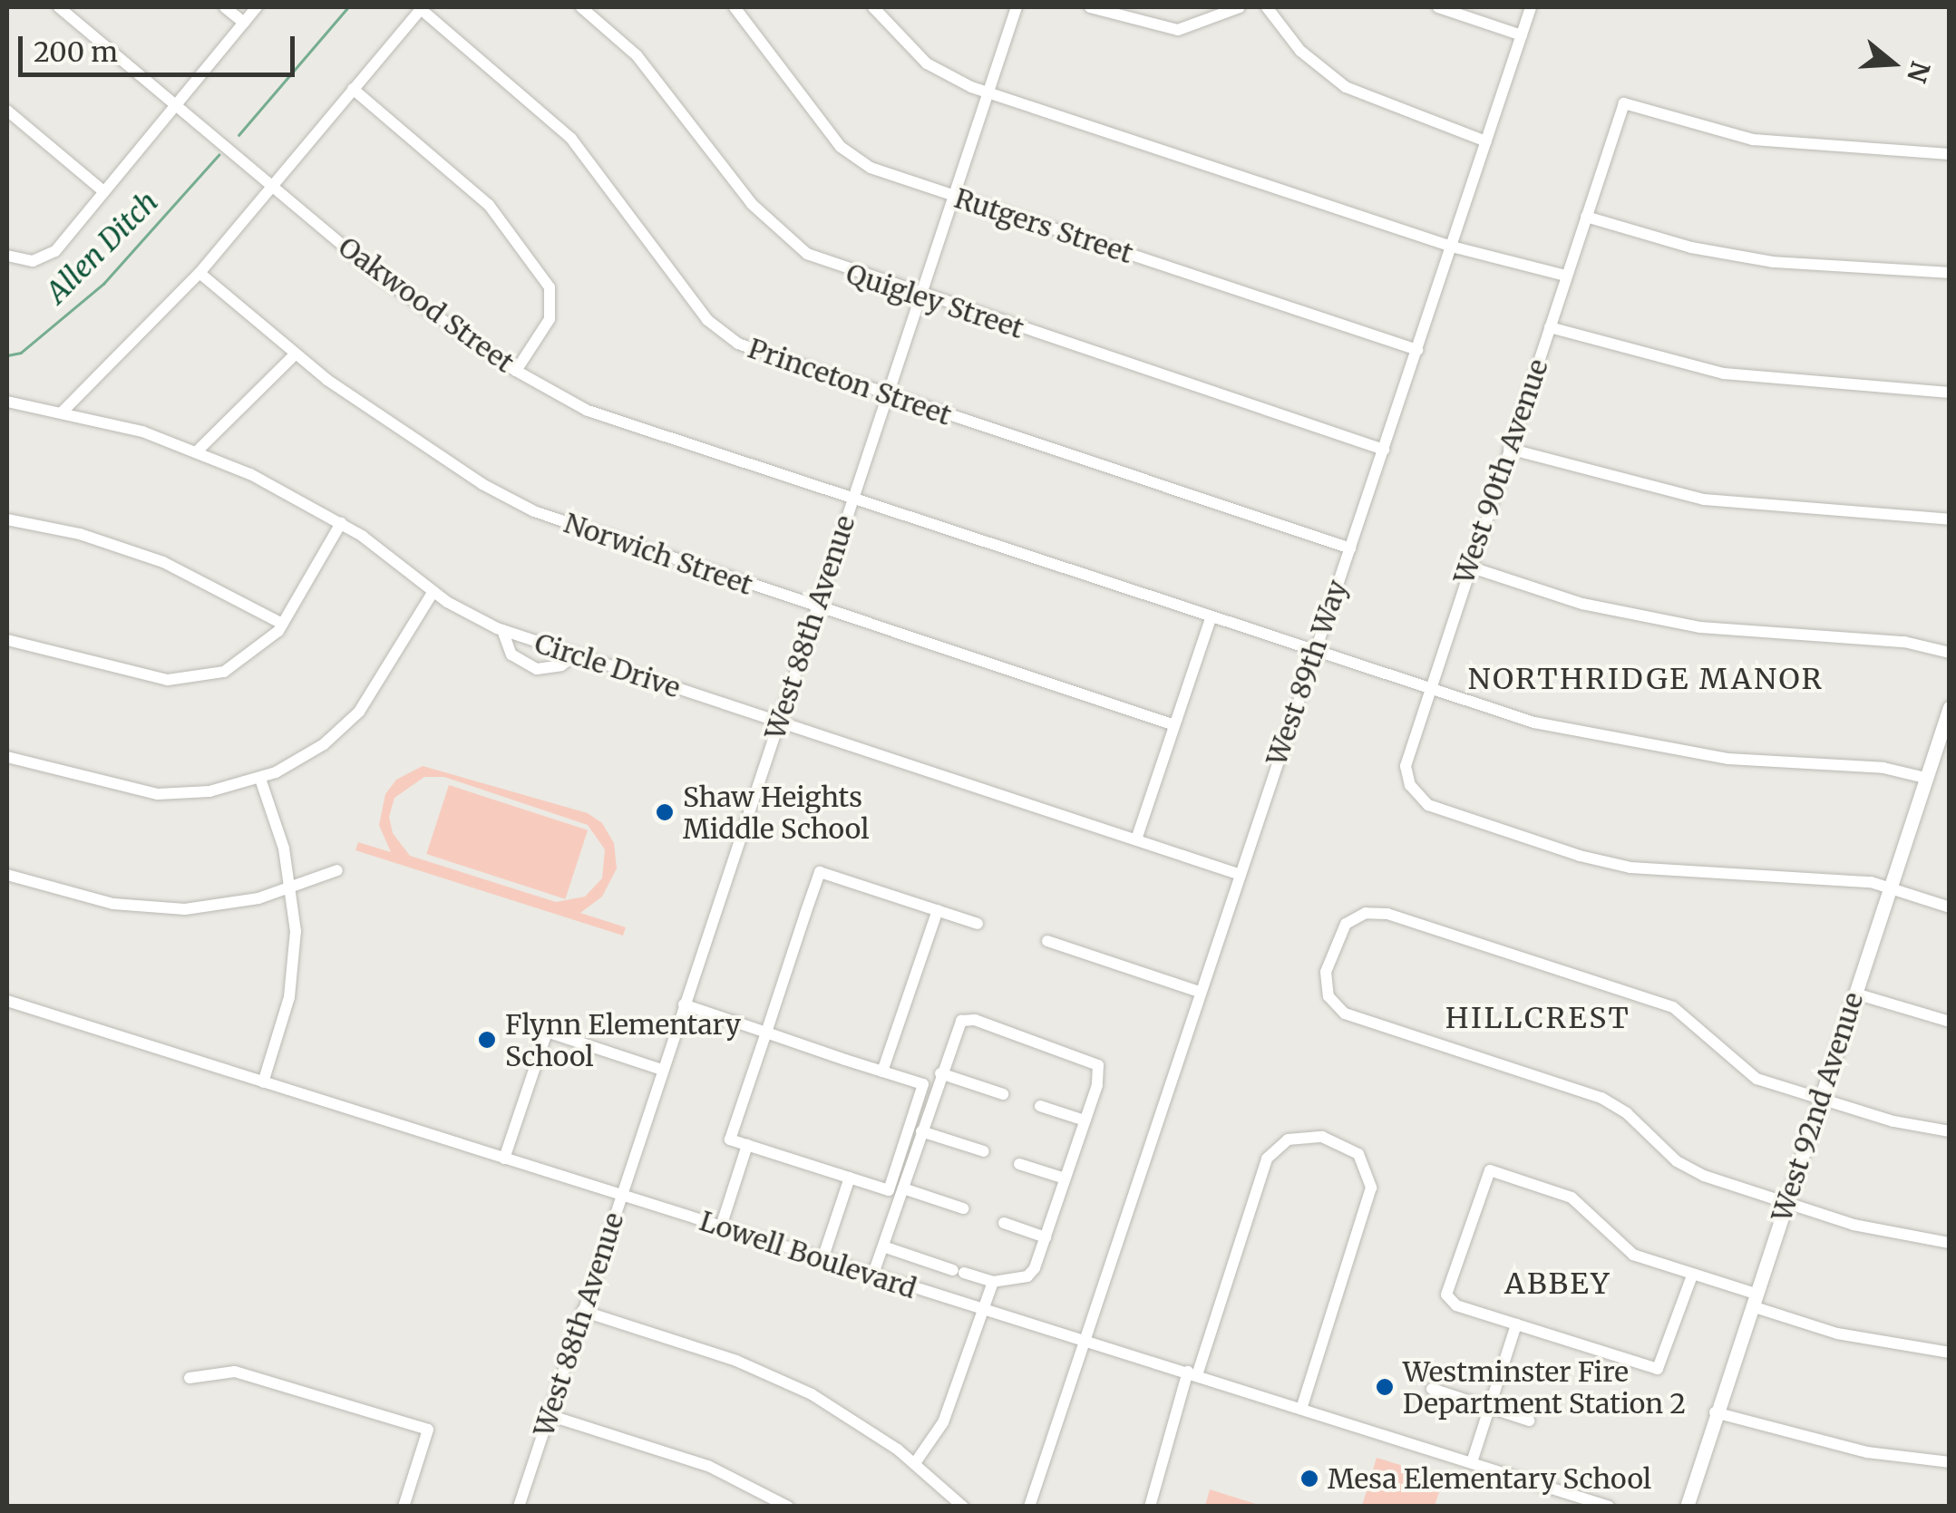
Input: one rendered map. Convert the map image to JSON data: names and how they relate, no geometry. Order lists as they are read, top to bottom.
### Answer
{
  "streets": {
    "main road": ["West 92nd Avenue"],
    "street": [
      "Rutgers Street",
      "Quigley Street",
      "Oakwood Street",
      "Princeton Street",
      "West 90th Avenue",
      "Norwich Street",
      "West 88th Avenue",
      "Circle Drive",
      "West 89th Way",
      "Lowell Boulevard"
    ]
  },
  "crossings": [
    ["Rutgers Street", "West 88th Avenue"],
    ["Rutgers Street", "West 89th Way"],
    ["Quigley Street", "West 88th Avenue"],
    ["Quigley Street", "West 89th Way"],
    ["Oakwood Street", "West 90th Avenue"],
    ["Oakwood Street", "West 88th Avenue"],
    ["Oakwood Street", "West 89th Way"],
    ["Oakwood Street", "West 92nd Avenue"],
    ["Princeton Street", "West 88th Avenue"],
    ["Princeton Street", "West 89th Way"],
    ["West 90th Avenue", "West 92nd Avenue"],
    ["Norwich Street", "West 88th Avenue"],
    ["West 88th Avenue", "Circle Drive"],
    ["West 88th Avenue", "Lowell Boulevard"],
    ["Circle Drive", "West 89th Way"],
    ["West 89th Way", "Lowell Boulevard"]
  ],
  "districts": ["NORTHRIDGE MANOR", "HILLCREST", "ABBEY"],
  "water": ["Allen Ditch"],
  "places": [
    "Shaw Heights Middle School",
    "Flynn Elementary School",
    "Westminster Fire Department Station 2",
    "Mesa Elementary School"
  ],
  "scale_bar": "200 m",
  "north": "right"
}
